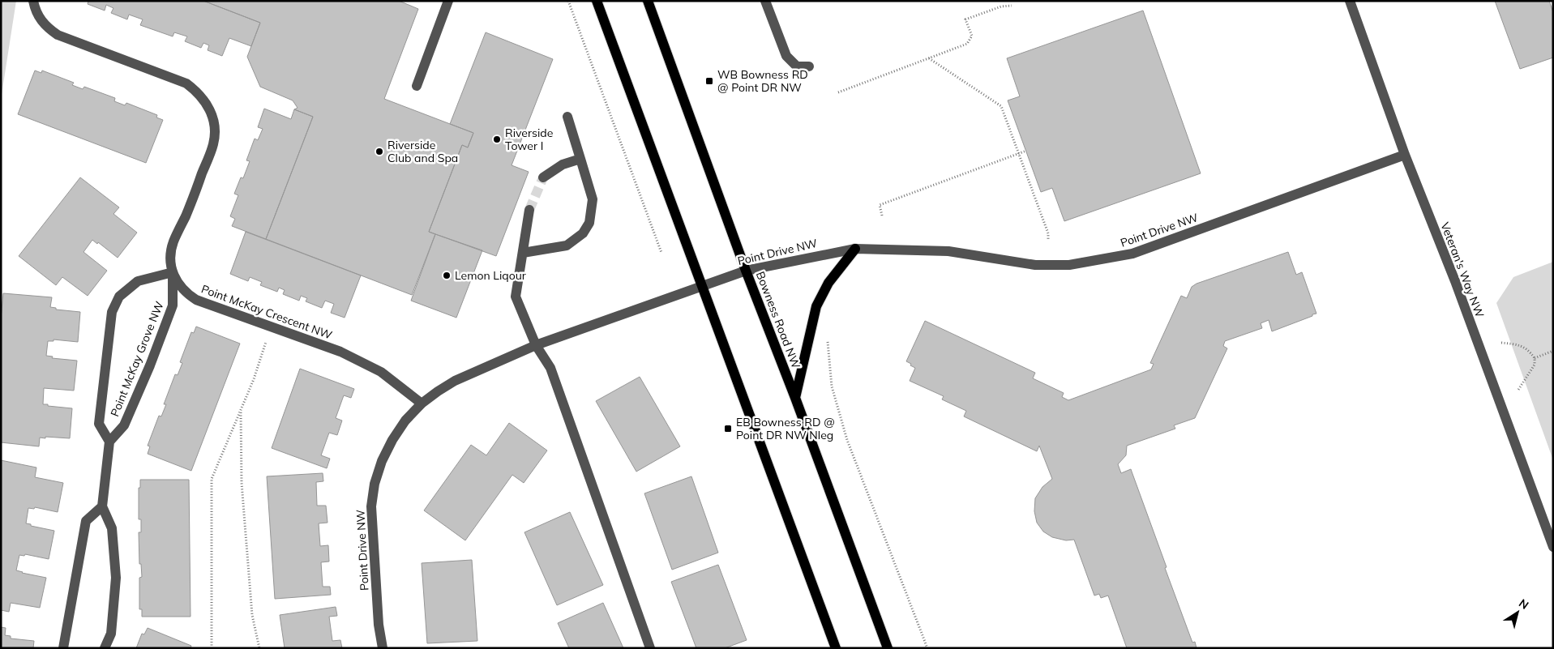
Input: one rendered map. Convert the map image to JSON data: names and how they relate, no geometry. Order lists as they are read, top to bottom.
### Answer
{
  "streets": {
    "main road": ["Bowness Road NW"],
    "street": [
      "Point Drive NW",
      "Veteran's Way NW",
      "Point McKay Crescent NW",
      "Point McKay Grove NW"
    ]
  },
  "crossings": [
    ["Point Drive NW", "Veteran's Way NW"],
    ["Point Drive NW", "Point McKay Crescent NW"],
    ["Point Drive NW", "Bowness Road NW"],
    ["Point McKay Crescent NW", "Point McKay Grove NW"]
  ],
  "places": {
    "transit": ["WB Bowness RD @ Point DR NW", "EB Bowness RD @ Point DR NW Nleg"],
    "other": ["Riverside Tower I", "Riverside Club and Spa", "Lemon Liqour"]
  },
  "north": "top right"
}
